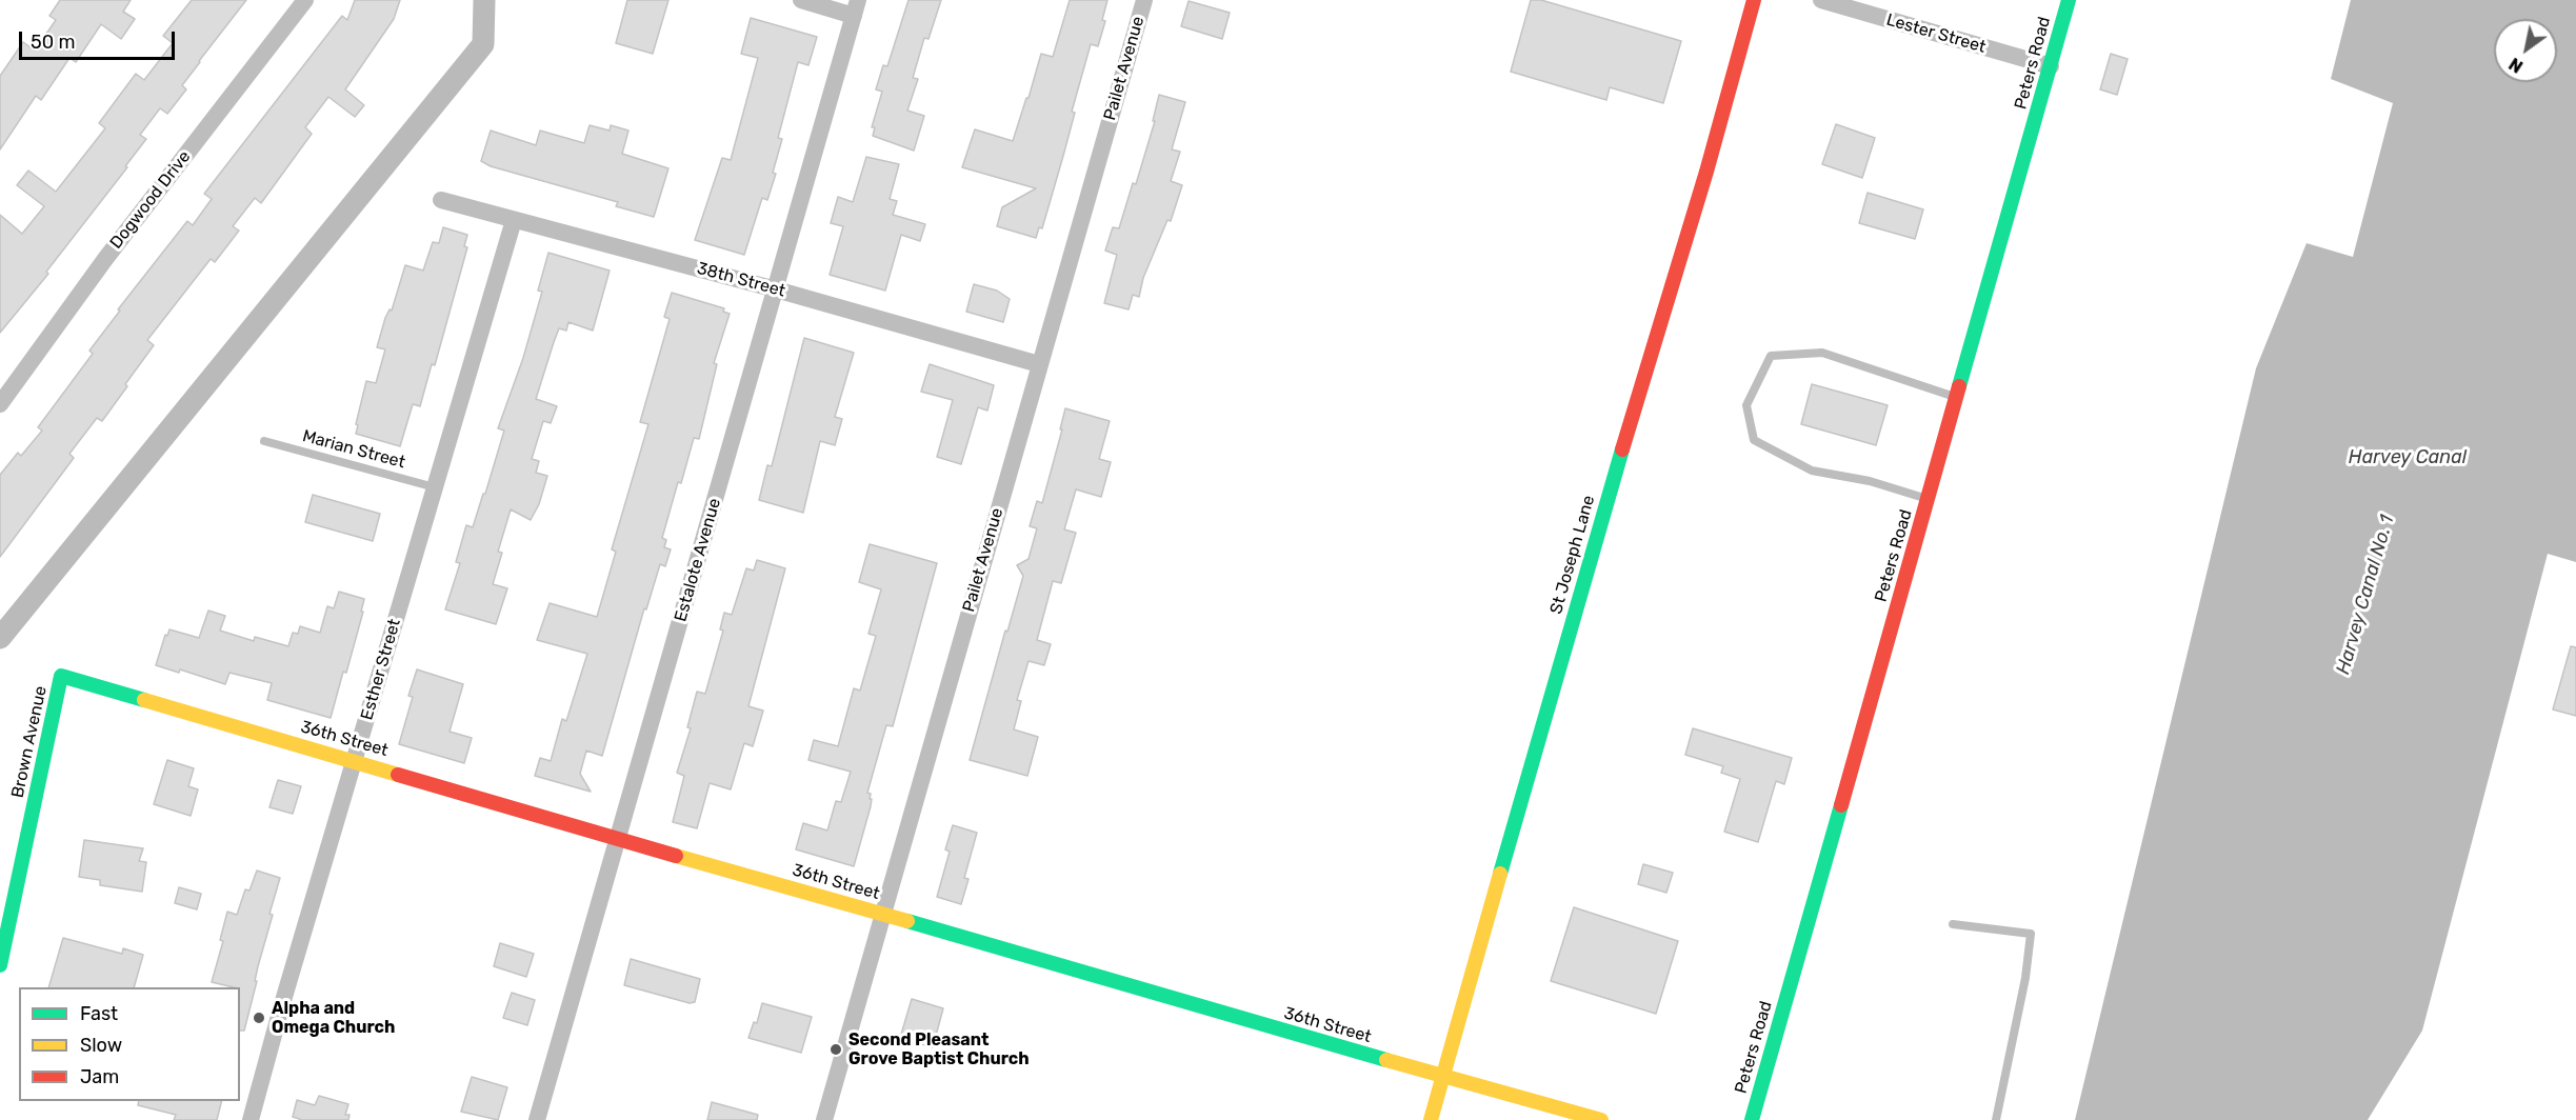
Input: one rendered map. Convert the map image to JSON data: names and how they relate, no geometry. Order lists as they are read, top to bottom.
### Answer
{
  "streets": {
    "street": [
      "Lester Street",
      "Peters Road",
      "Pailet Avenue",
      "Dogwood Drive",
      "38th Street",
      "St Joseph Lane",
      "Estalote Avenue",
      "Esther Street",
      "36th Street",
      "Brown Avenue"
    ],
    "lane": ["Marian Street"]
  },
  "crossings": [
    ["Lester Street", "Peters Road"],
    ["Pailet Avenue", "38th Street"],
    ["Pailet Avenue", "36th Street"],
    ["38th Street", "Estalote Avenue"],
    ["38th Street", "Esther Street"],
    ["Marian Street", "Esther Street"],
    ["St Joseph Lane", "36th Street"],
    ["Estalote Avenue", "36th Street"],
    ["Esther Street", "36th Street"],
    ["36th Street", "Brown Avenue"]
  ],
  "water": ["Harvey Canal", "Harvey Canal No. 1"],
  "places": ["Alpha and Omega Church", "Second Pleasant Grove Baptist Church"],
  "legend": ["Fast", "Slow", "Jam"],
  "scale_bar": "50 m",
  "north": "bottom left"
}
